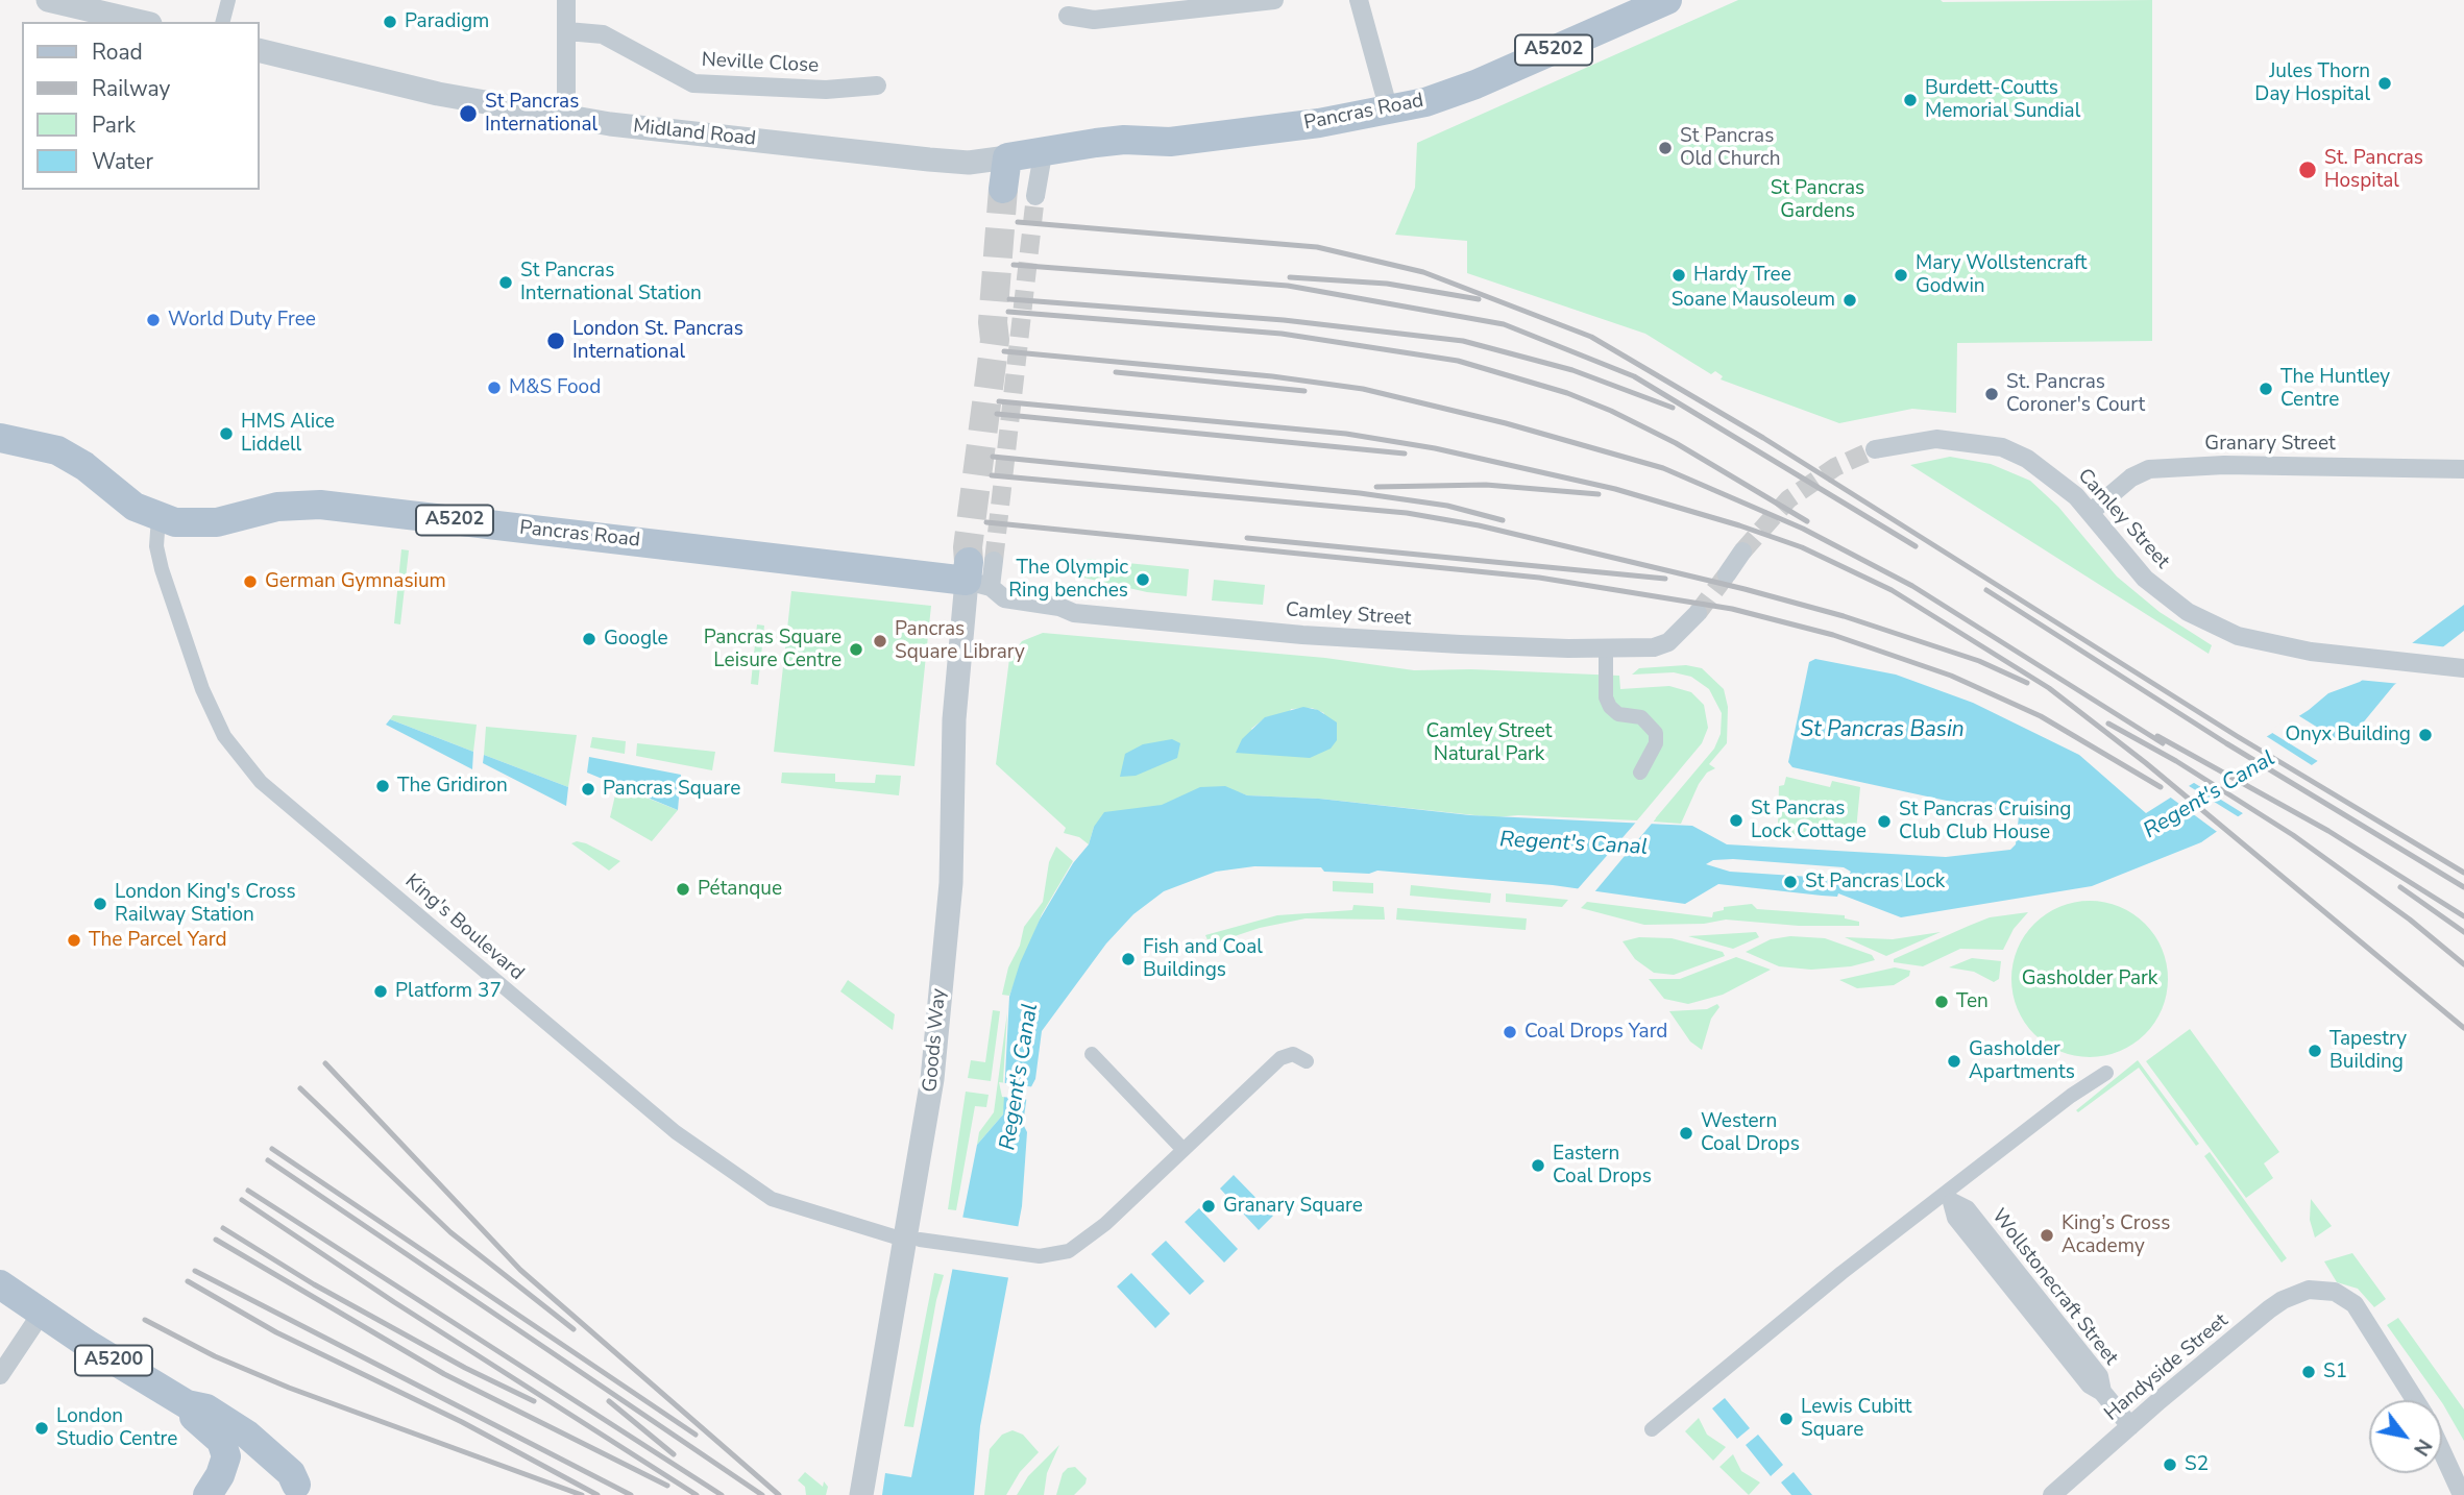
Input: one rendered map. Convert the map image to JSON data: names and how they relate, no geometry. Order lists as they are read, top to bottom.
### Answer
{
  "streets": {
    "main road": ["A5202", "Pancras Road", "A5200"],
    "street": [
      "Neville Close",
      "Midland Road",
      "Granary Street",
      "Camley Street",
      "King's Boulevard",
      "Goods Way",
      "Wollstonecraft Street",
      "Handyside Street"
    ]
  },
  "crossings": [
    ["Pancras Road", "Midland Road"],
    ["Pancras Road", "Camley Street"],
    ["Pancras Road", "King's Boulevard"],
    ["Pancras Road", "Goods Way"],
    ["Granary Street", "Camley Street"],
    ["Camley Street", "Goods Way"],
    ["Wollstonecraft Street", "Handyside Street"]
  ],
  "water": ["St Pancras Basin", "Regent's Canal"],
  "parks": ["St Pancras Gardens", "Camley Street Natural Park", "Gasholder Park"],
  "places": [
    "Paradigm",
    "Jules Thorn Day Hospital",
    "Burdett-Coutts Memorial Sundial",
    "St Pancras International",
    "St Pancras Old Church",
    "St. Pancras Hospital",
    "Hardy Tree",
    "Mary Wollstencraft Godwin",
    "St Pancras International Station",
    "Soane Mausoleum",
    "World Duty Free",
    "London St. Pancras International",
    "M&S Food",
    "The Huntley Centre",
    "St. Pancras Coroner's Court",
    "HMS Alice Liddell",
    "The Olympic Ring benches",
    "German Gymnasium",
    "Google",
    "Pancras Square Library",
    "Pancras Square Leisure Centre",
    "Onyx Building",
    "The Gridiron",
    "Pancras Square",
    "St Pancras Lock Cottage",
    "St Pancras Cruising Club Club House",
    "St Pancras Lock",
    "Pétanque",
    "London King's Cross Railway Station",
    "The Parcel Yard",
    "Fish and Coal Buildings",
    "Platform 37",
    "Ten",
    "Coal Drops Yard",
    "Tapestry Building",
    "Gasholder Apartments",
    "Western Coal Drops",
    "Eastern Coal Drops",
    "Granary Square",
    "King’s Cross Academy",
    "S1",
    "Lewis Cubitt Square",
    "London Studio Centre",
    "S2"
  ],
  "legend": [
    "Road",
    "Railway",
    "Park",
    "Water"
  ],
  "north": "bottom right"
}
